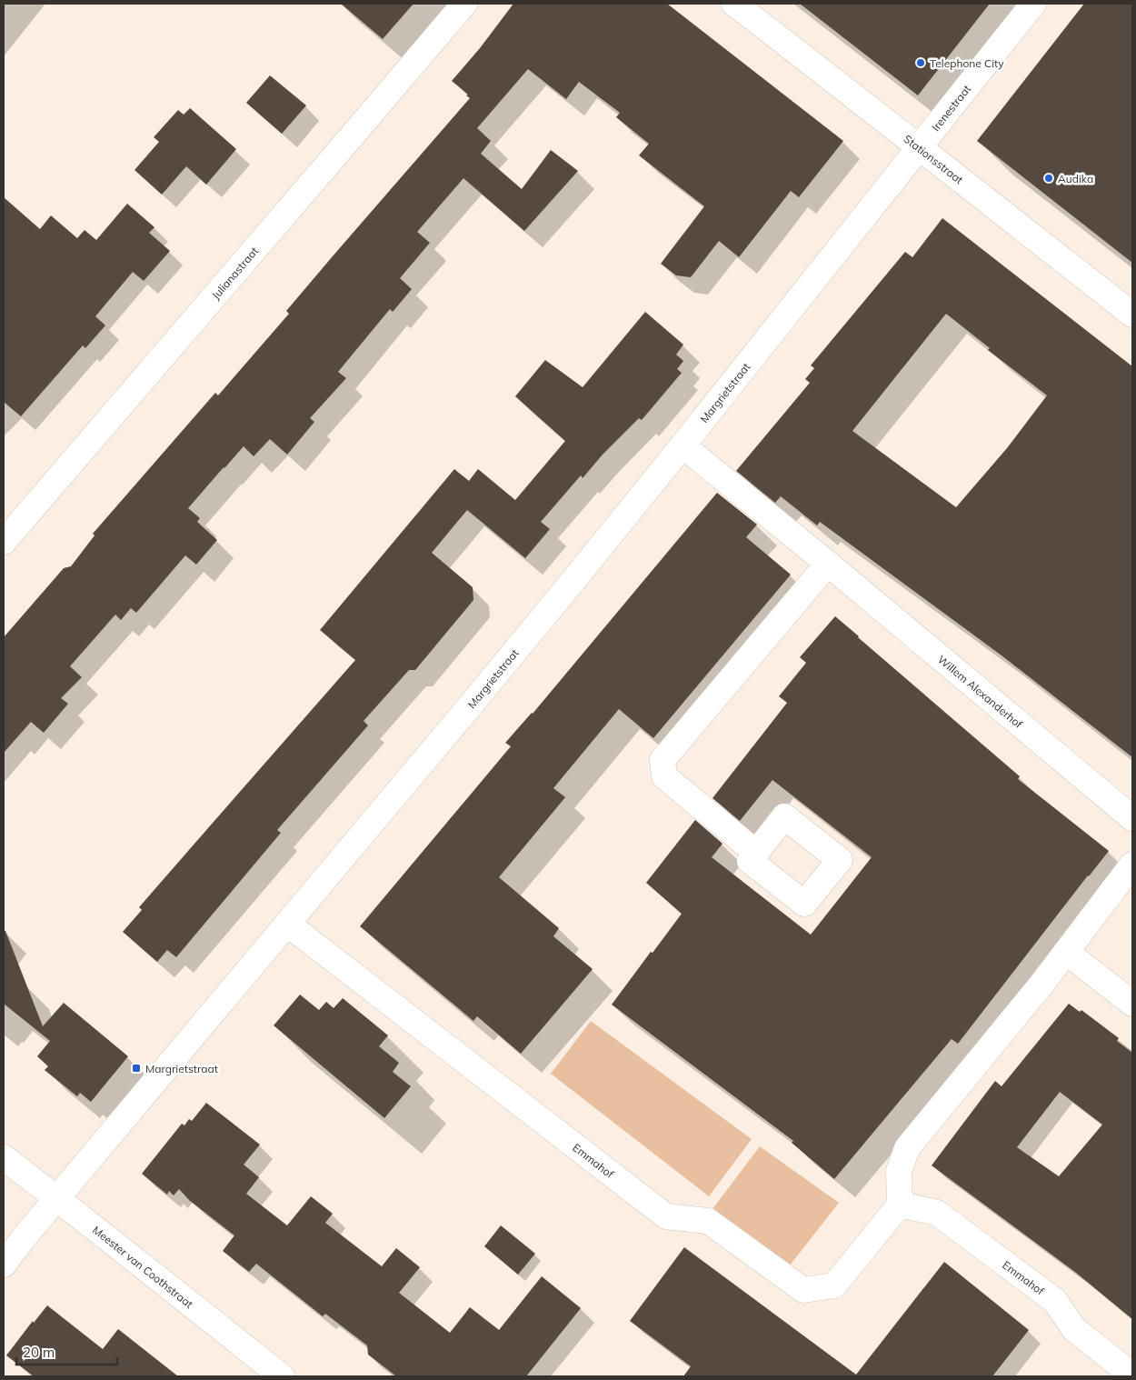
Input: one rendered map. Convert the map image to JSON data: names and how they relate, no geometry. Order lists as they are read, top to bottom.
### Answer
{
  "streets": {
    "street": [
      "Irenestraat",
      "Stationsstraat",
      "Julianastraat",
      "Margrietstraat",
      "Willem Alexanderhof",
      "Emmahof",
      "Meester van Coothstraat"
    ]
  },
  "crossings": [
    ["Irenestraat", "Stationsstraat"],
    ["Irenestraat", "Margrietstraat"],
    ["Stationsstraat", "Margrietstraat"],
    ["Margrietstraat", "Willem Alexanderhof"],
    ["Margrietstraat", "Emmahof"],
    ["Margrietstraat", "Meester van Coothstraat"]
  ],
  "places": {
    "other": ["Telephone City", "Audika"],
    "transit": ["Margrietstraat"]
  },
  "scale_bar": "20 m"
}
